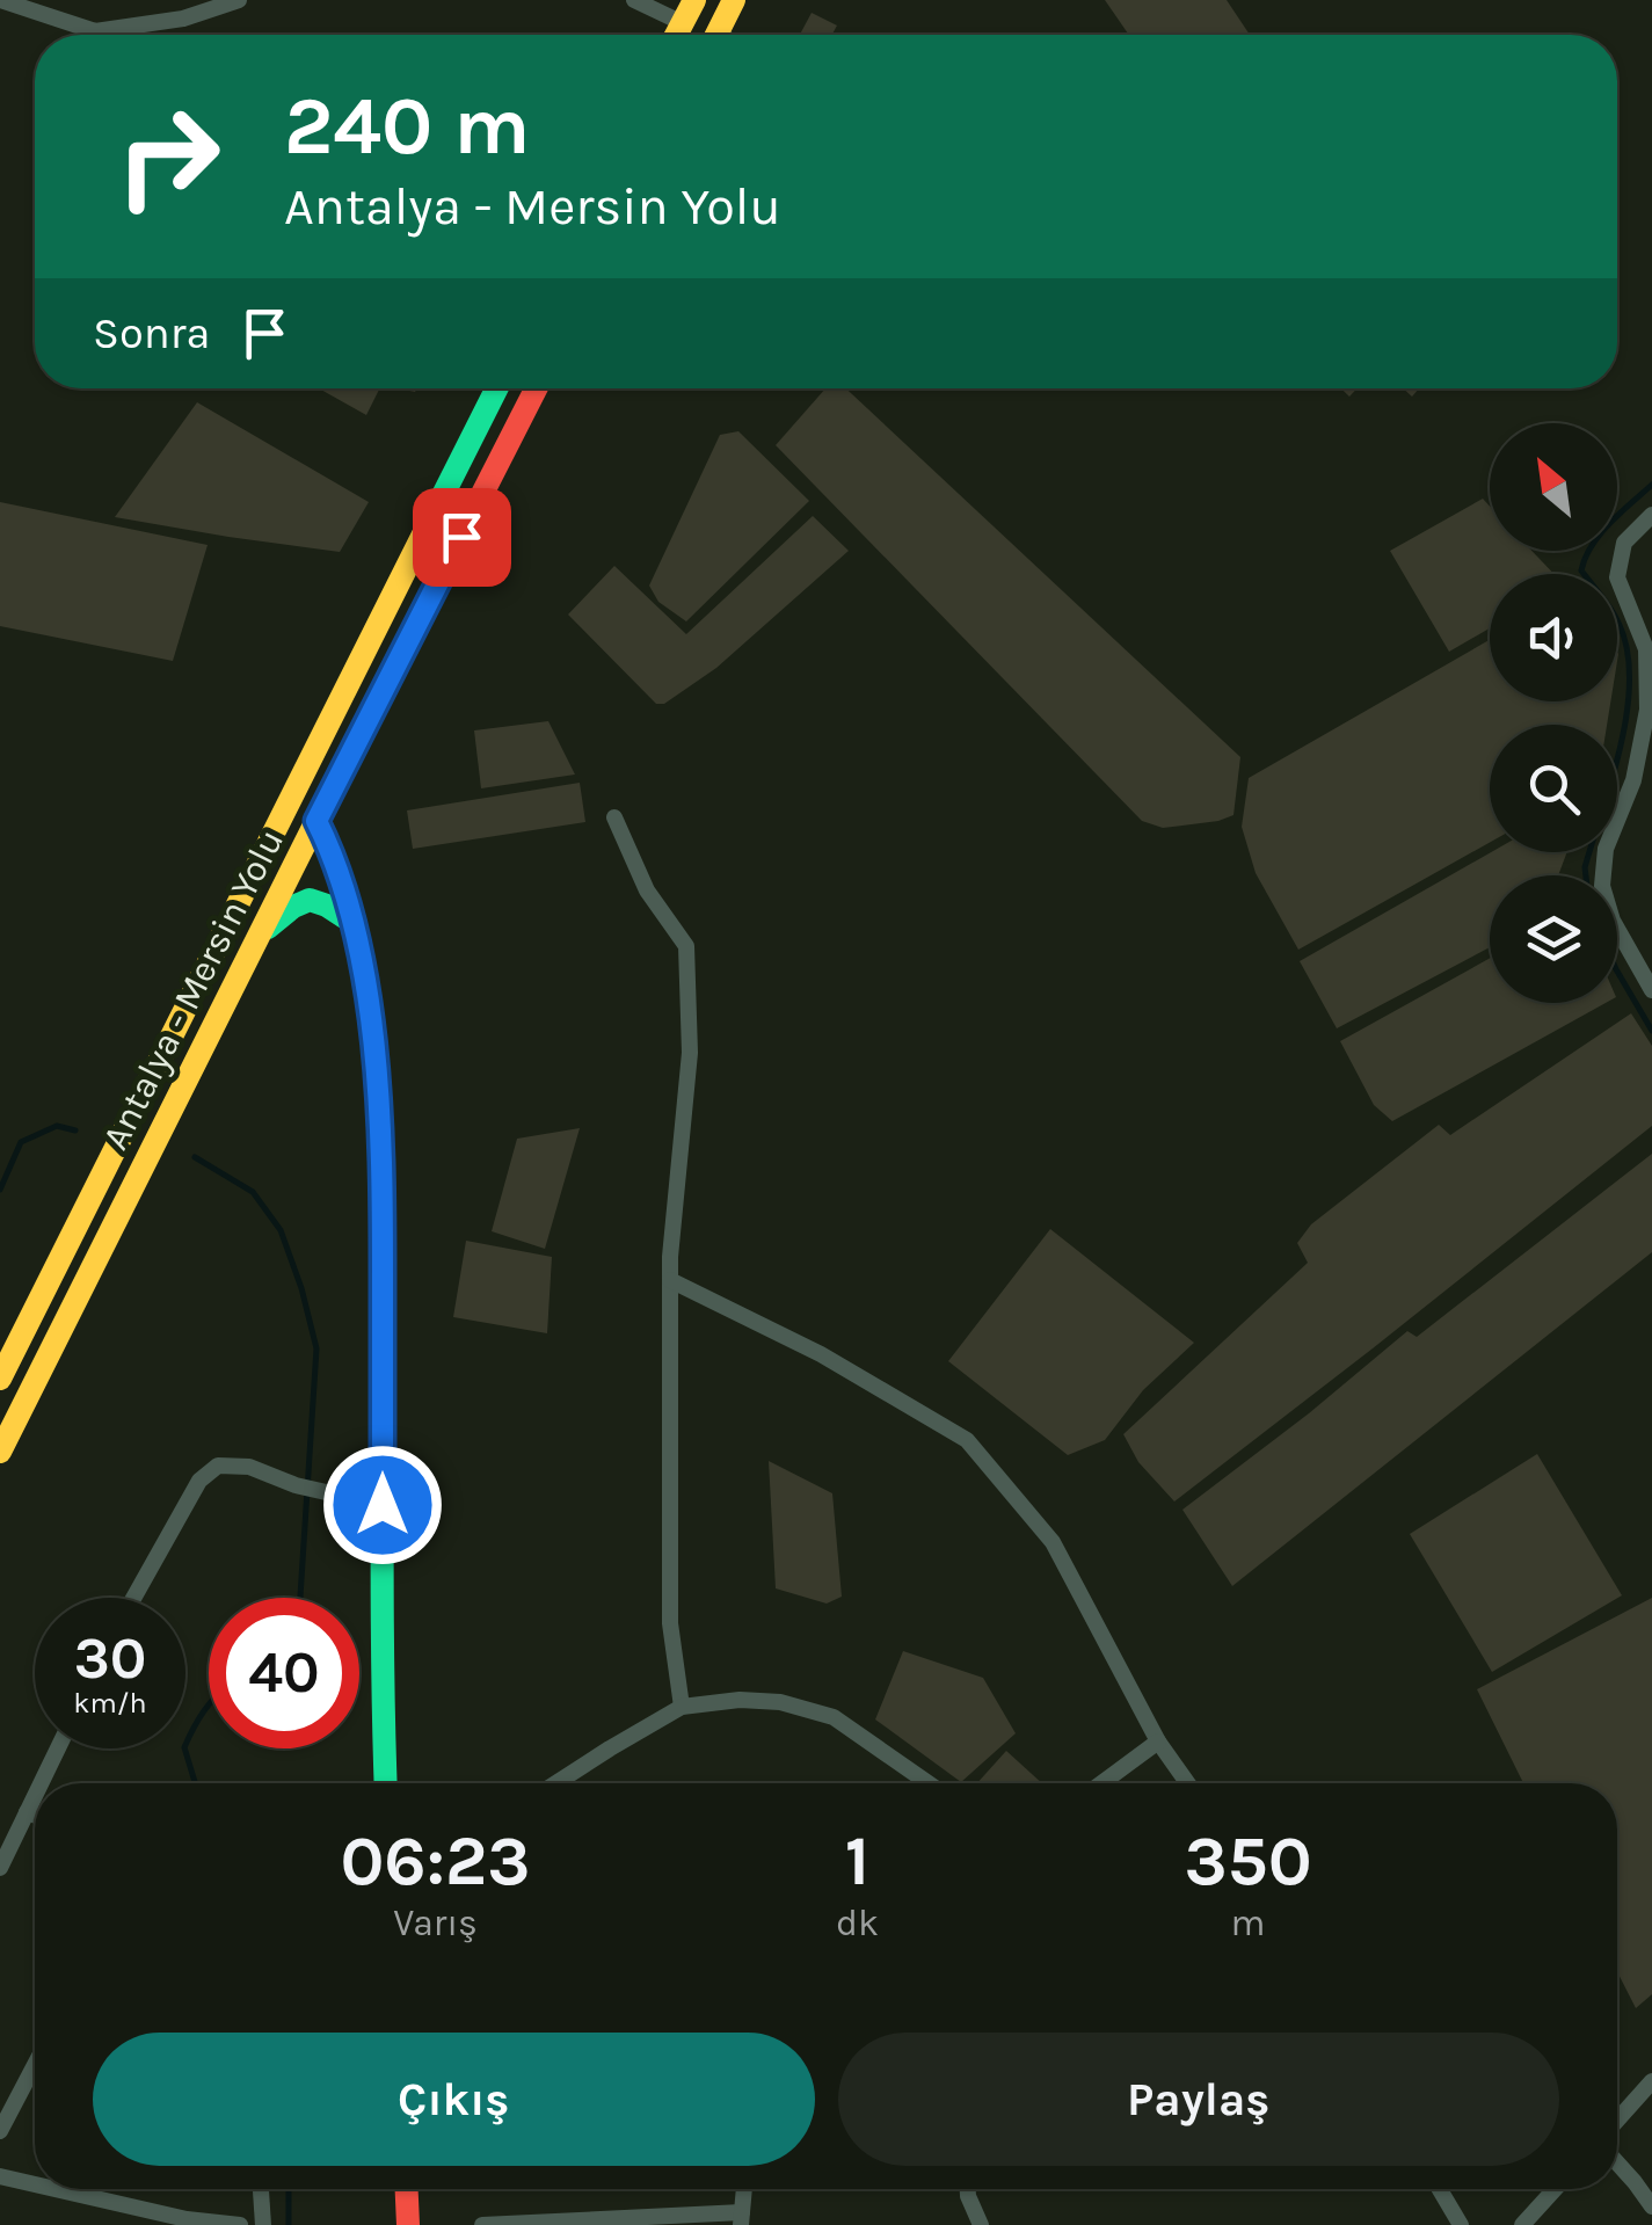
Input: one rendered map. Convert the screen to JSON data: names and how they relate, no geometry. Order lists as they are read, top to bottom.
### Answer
{
  "streets": {
    "main road": ["Antalya - Mersin Yolu"]
  },
  "north": "top left",
  "page": {
    "turn": ["240 m", "Antalya - Mersin Yolu"],
    "then": "Sonra",
    "speed": "30 km/h",
    "limit": "40",
    "eta": [
      "06:23",
      "Varış",
      "1",
      "dk",
      "350",
      "m"
    ],
    "buttons": ["Çıkış", "Paylaş"]
  }
}
